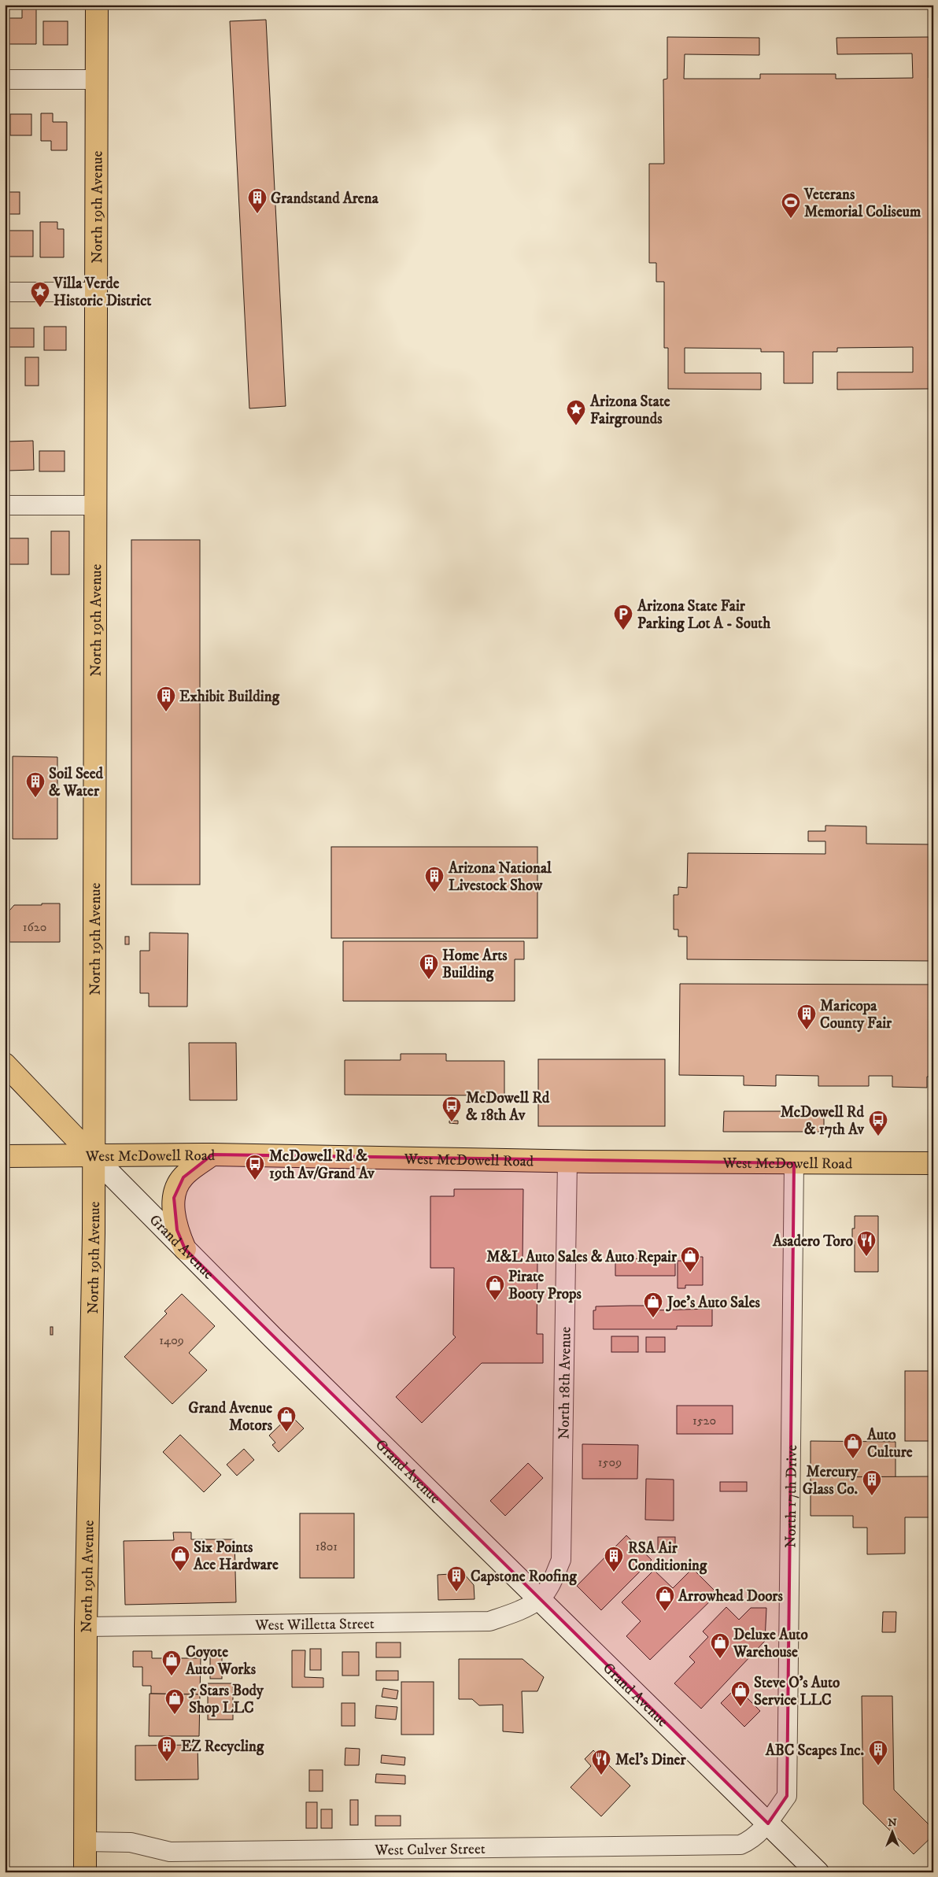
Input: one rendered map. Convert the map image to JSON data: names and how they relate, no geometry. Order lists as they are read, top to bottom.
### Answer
{
  "streets": {
    "main road": ["North 19th Avenue", "West McDowell Road", "Grand Avenue"],
    "street": [
      "North 18th Avenue",
      "North 17th Drive",
      "West Willetta Street",
      "West Culver Street"
    ]
  },
  "crossings": [
    ["North 19th Avenue", "West McDowell Road"],
    ["North 19th Avenue", "Grand Avenue"],
    ["North 19th Avenue", "West Willetta Street"],
    ["North 19th Avenue", "West Culver Street"],
    ["West McDowell Road", "Grand Avenue"],
    ["West McDowell Road", "North 18th Avenue"],
    ["West McDowell Road", "North 17th Drive"],
    ["Grand Avenue", "North 18th Avenue"],
    ["Grand Avenue", "North 17th Drive"],
    ["Grand Avenue", "West Willetta Street"],
    ["Grand Avenue", "West Culver Street"],
    ["North 18th Avenue", "West Willetta Street"],
    ["North 17th Drive", "West Culver Street"]
  ],
  "places": {
    "building": [
      "Grandstand Arena",
      "Exhibit Building",
      "Soil Seed & Water",
      "Arizona National Livestock Show",
      "Home Arts Building",
      "Maricopa County Fair",
      "Mercury Glass Co.",
      "RSA Air Conditioning",
      "Capstone Roofing",
      "EZ Recycling",
      "ABC Scapes Inc."
    ],
    "sports": ["Veterans Memorial Coliseum"],
    "place": ["Villa Verde Historic District", "Arizona State Fairgrounds"],
    "parking": ["Arizona State Fair Parking Lot A - South"],
    "bus stop": ["McDowell Rd & 18th Av", "McDowell Rd & 17th Av", "McDowell Rd & 19th Av/Grand Av"],
    "restaurant": ["Asadero Toro", "Mel's Diner"],
    "shop": [
      "M&L Auto Sales & Auto Repair",
      "Pirate Booty Props",
      "Joe's Auto Sales",
      "Grand Avenue Motors",
      "Auto Culture",
      "Six Points Ace Hardware",
      "Arrowhead Doors",
      "Deluxe Auto Warehouse",
      "Coyote Auto Works",
      "Steve O's Auto Service LLC",
      "5 Stars Body Shop LLC"
    ]
  },
  "house_numbers": [
    "1620",
    "1409",
    "1520",
    "1509",
    "1801"
  ],
  "north": "top"
}
